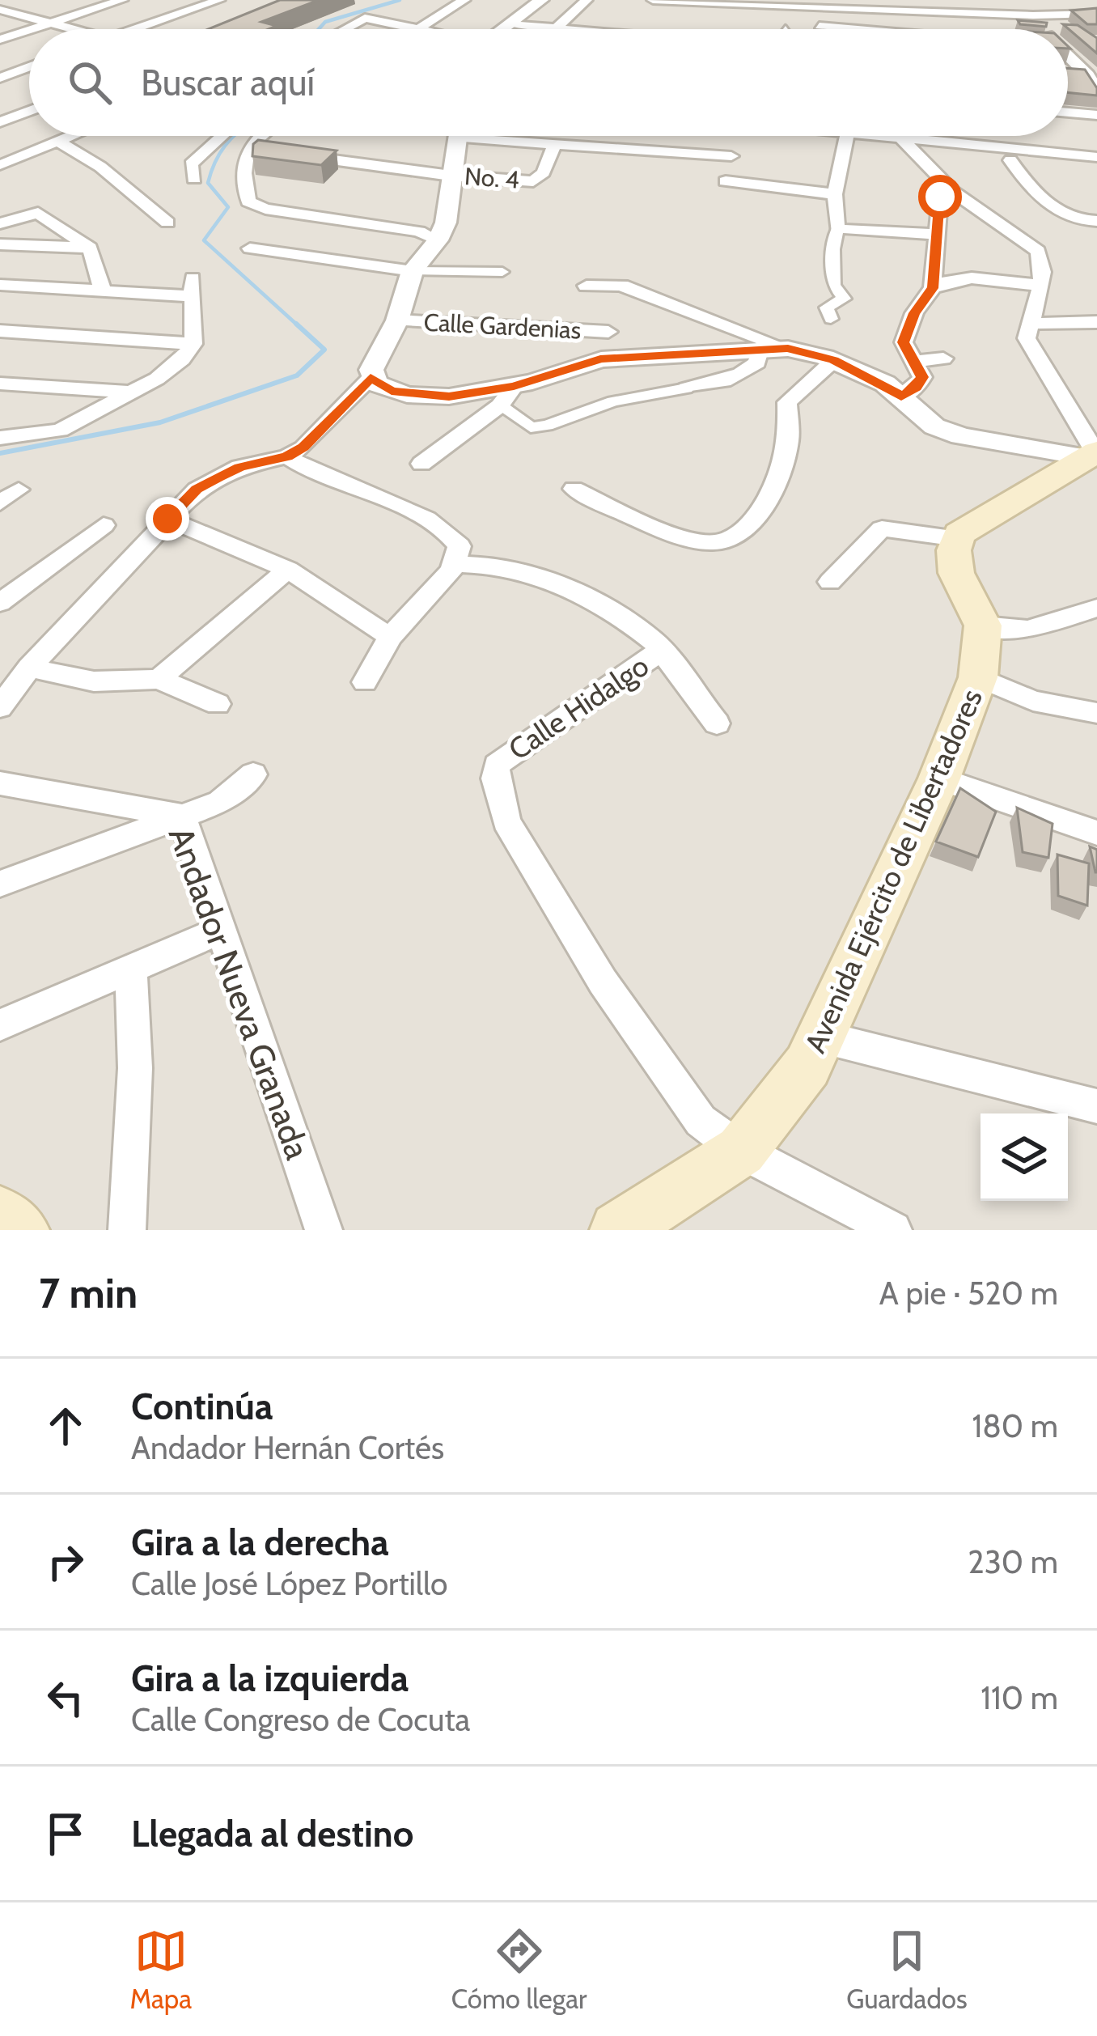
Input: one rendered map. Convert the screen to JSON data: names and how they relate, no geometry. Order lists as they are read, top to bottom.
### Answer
{
  "streets": {
    "main road": ["Avenida Ejército de Libertadores"],
    "street": [
      "No. 4",
      "Calle Gardenias",
      "Calle Hidalgo",
      "Andador Nueva Granada"
    ]
  },
  "crossings": [
    ["Calle Hidalgo", "Avenida Ejército de Libertadores"]
  ],
  "page": {
    "search": "Buscar aquí",
    "heading": ["7 min", "A pie · 520 m"],
    "list": [
      ["Continúa", "Andador Hernán Cortés", "180 m"],
      ["Gira a la derecha", "Calle José López Portillo", "230 m"],
      ["Gira a la izquierda", "Calle Congreso de Cocuta", "110 m"],
      "Llegada al destino"
    ],
    "nav": ["Mapa", "Cómo llegar", "Guardados"]
  }
}
